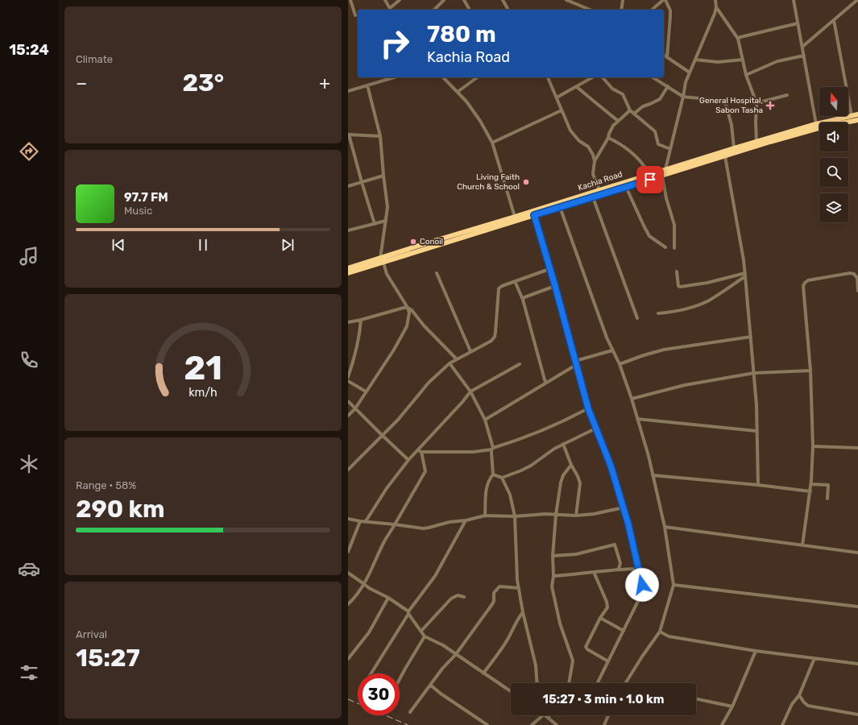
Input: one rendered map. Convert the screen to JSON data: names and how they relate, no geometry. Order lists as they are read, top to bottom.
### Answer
{
  "streets": {
    "highway": ["Kachia Road"]
  },
  "places": {
    "health": ["General Hospital, Sabon Tasha"],
    "other": ["Living Faith Church & School", "Conoil"]
  },
  "north": "top",
  "page": {
    "tabs": "15:24",
    "tile": [
      "Climate",
      ["Range · 58%", "290 km"],
      ["Arrival", "15:27"]
    ],
    "turn": ["780 m", "Kachia Road"],
    "heat": ["−", "23°", "+"],
    "song": ["97.7 FM", "Music"],
    "limit": "30",
    "trip": "15:27 · 3 min · 1.0 km",
    "gauge": ["21", "km/h"]
  }
}
